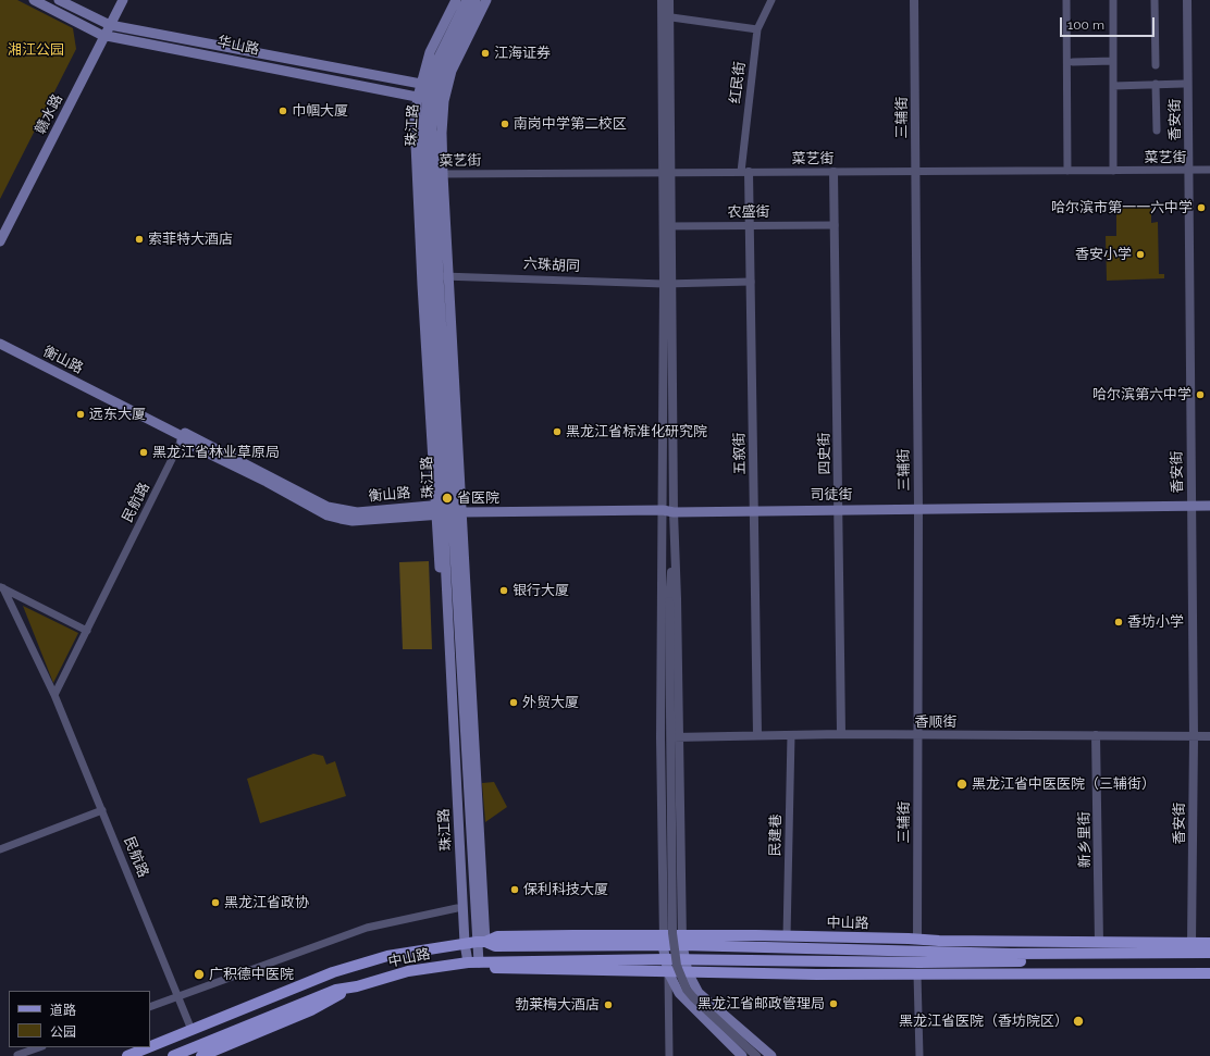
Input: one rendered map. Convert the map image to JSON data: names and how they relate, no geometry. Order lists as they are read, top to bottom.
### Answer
{
  "streets": {
    "main road": [
      "华山路",
      "赣水路",
      "珠江路",
      "衡山路",
      "司徒街",
      "中山路"
    ],
    "street": [
      "红民街",
      "三辅街",
      "香安街",
      "菜艺街",
      "农盛街",
      "六珠胡同",
      "五叙街",
      "四史街",
      "民航路",
      "香顺街",
      "民建巷",
      "新乡里街"
    ]
  },
  "crossings": [
    ["华山路", "赣水路"],
    ["华山路", "珠江路"],
    ["红民街", "菜艺街"],
    ["红民街", "五叙街"],
    ["三辅街", "菜艺街"],
    ["三辅街", "司徒街"],
    ["三辅街", "香顺街"],
    ["三辅街", "中山路"],
    ["香安街", "菜艺街"],
    ["香安街", "司徒街"],
    ["香安街", "香顺街"],
    ["香安街", "中山路"],
    ["珠江路", "菜艺街"],
    ["珠江路", "六珠胡同"],
    ["珠江路", "衡山路"],
    ["珠江路", "司徒街"],
    ["珠江路", "中山路"],
    ["菜艺街", "五叙街"],
    ["菜艺街", "四史街"],
    ["农盛街", "五叙街"],
    ["农盛街", "四史街"],
    ["六珠胡同", "五叙街"],
    ["衡山路", "司徒街"],
    ["衡山路", "民航路"],
    ["五叙街", "司徒街"],
    ["五叙街", "香顺街"],
    ["四史街", "司徒街"],
    ["四史街", "香顺街"],
    ["民航路", "中山路"],
    ["香顺街", "民建巷"],
    ["香顺街", "新乡里街"],
    ["民建巷", "中山路"],
    ["新乡里街", "中山路"]
  ],
  "parks": ["湘江公园"],
  "places": [
    "江海证券",
    "巾帼大厦",
    "南岗中学第二校区",
    "哈尔滨市第一一六中学",
    "索菲特大酒店",
    "香安小学",
    "哈尔滨第六中学",
    "远东大厦",
    "黑龙江省标准化研究院",
    "黑龙江省林业草原局",
    "省医院",
    "银行大厦",
    "香坊小学",
    "外贸大厦",
    "黑龙江省中医医院（三辅街）",
    "保利科技大厦",
    "黑龙江省政协",
    "广积德中医院",
    "黑龙江省邮政管理局",
    "勃莱梅大酒店",
    "黑龙江省医院（香坊院区）"
  ],
  "legend": ["道路", "公园"],
  "scale_bar": "100 m"
}
